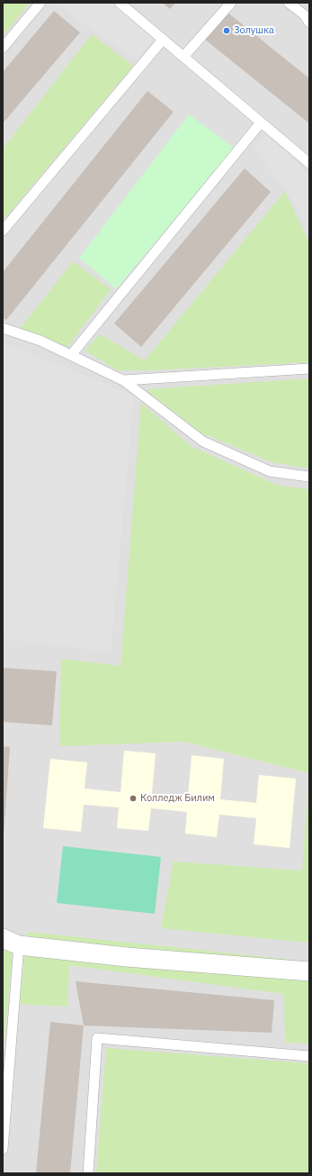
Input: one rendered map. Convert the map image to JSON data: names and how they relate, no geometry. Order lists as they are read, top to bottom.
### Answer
{
  "places": ["Золушка", "Колледж Билим"]
}
